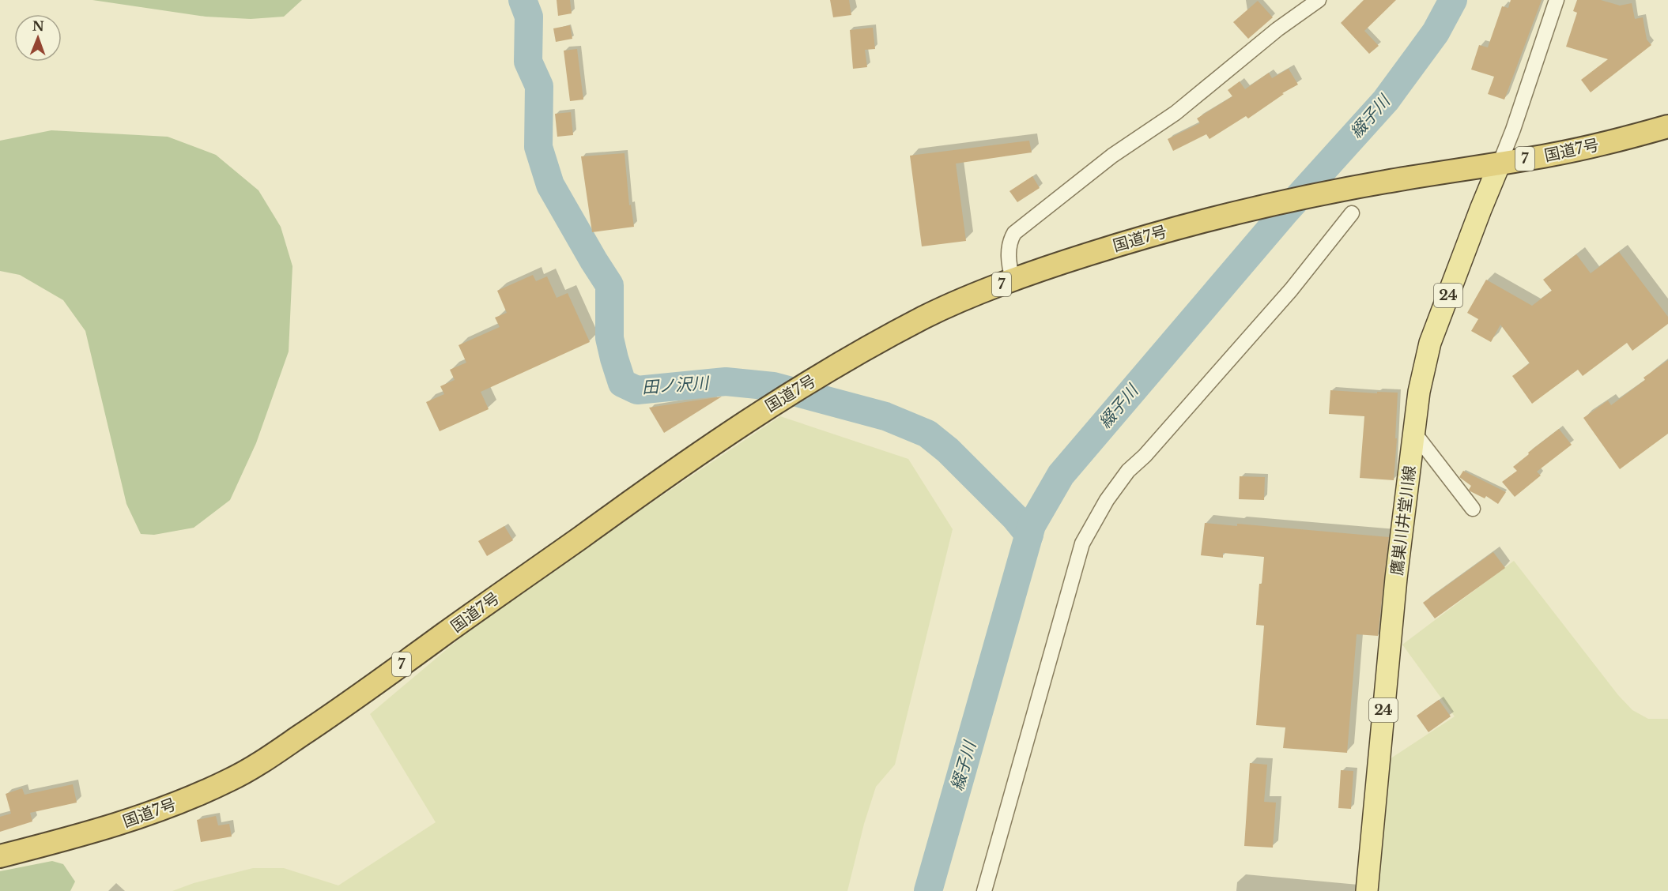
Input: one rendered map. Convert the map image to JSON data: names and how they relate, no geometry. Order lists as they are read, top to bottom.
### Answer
{
  "streets": {
    "highway": ["国道7号", "7"],
    "main road": ["24", "鷹巣川井堂川線"]
  },
  "crossings": [
    ["国道7号", "鷹巣川井堂川線"]
  ],
  "water": ["綴子川", "田ノ沢川"],
  "north": "top"
}
